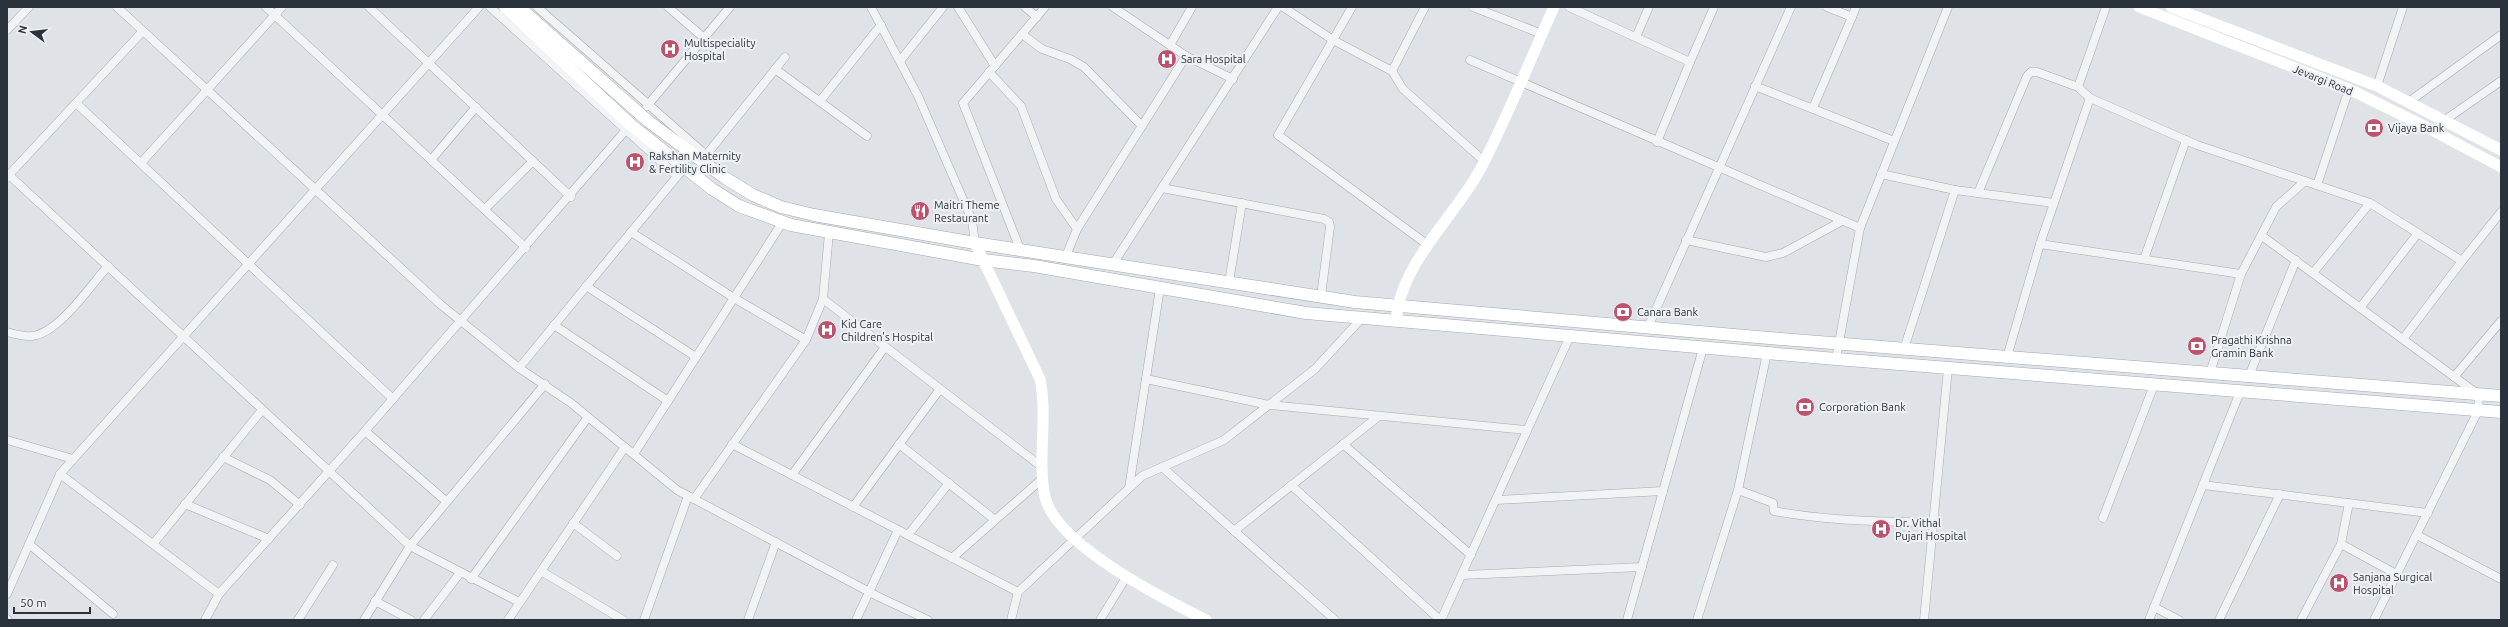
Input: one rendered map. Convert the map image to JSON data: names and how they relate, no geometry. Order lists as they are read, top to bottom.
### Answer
{
  "streets": {
    "street": ["Jevargi Road"]
  },
  "places": {
    "hospital": [
      "Multispeciality Hospital",
      "Sara Hospital",
      "Rakshan Maternity & Fertility Clinic",
      "Kid Care Children's Hospital",
      "Dr. Vithal Pujari Hospital",
      "Sanjana Surgical Hospital"
    ],
    "bank": [
      "Vijaya Bank",
      "Canara Bank",
      "Pragathi Krishna Gramin Bank",
      "Corporation Bank"
    ],
    "restaurant": ["Maitri Theme Restaurant"]
  },
  "scale_bar": "50 m",
  "north": "left"
}
